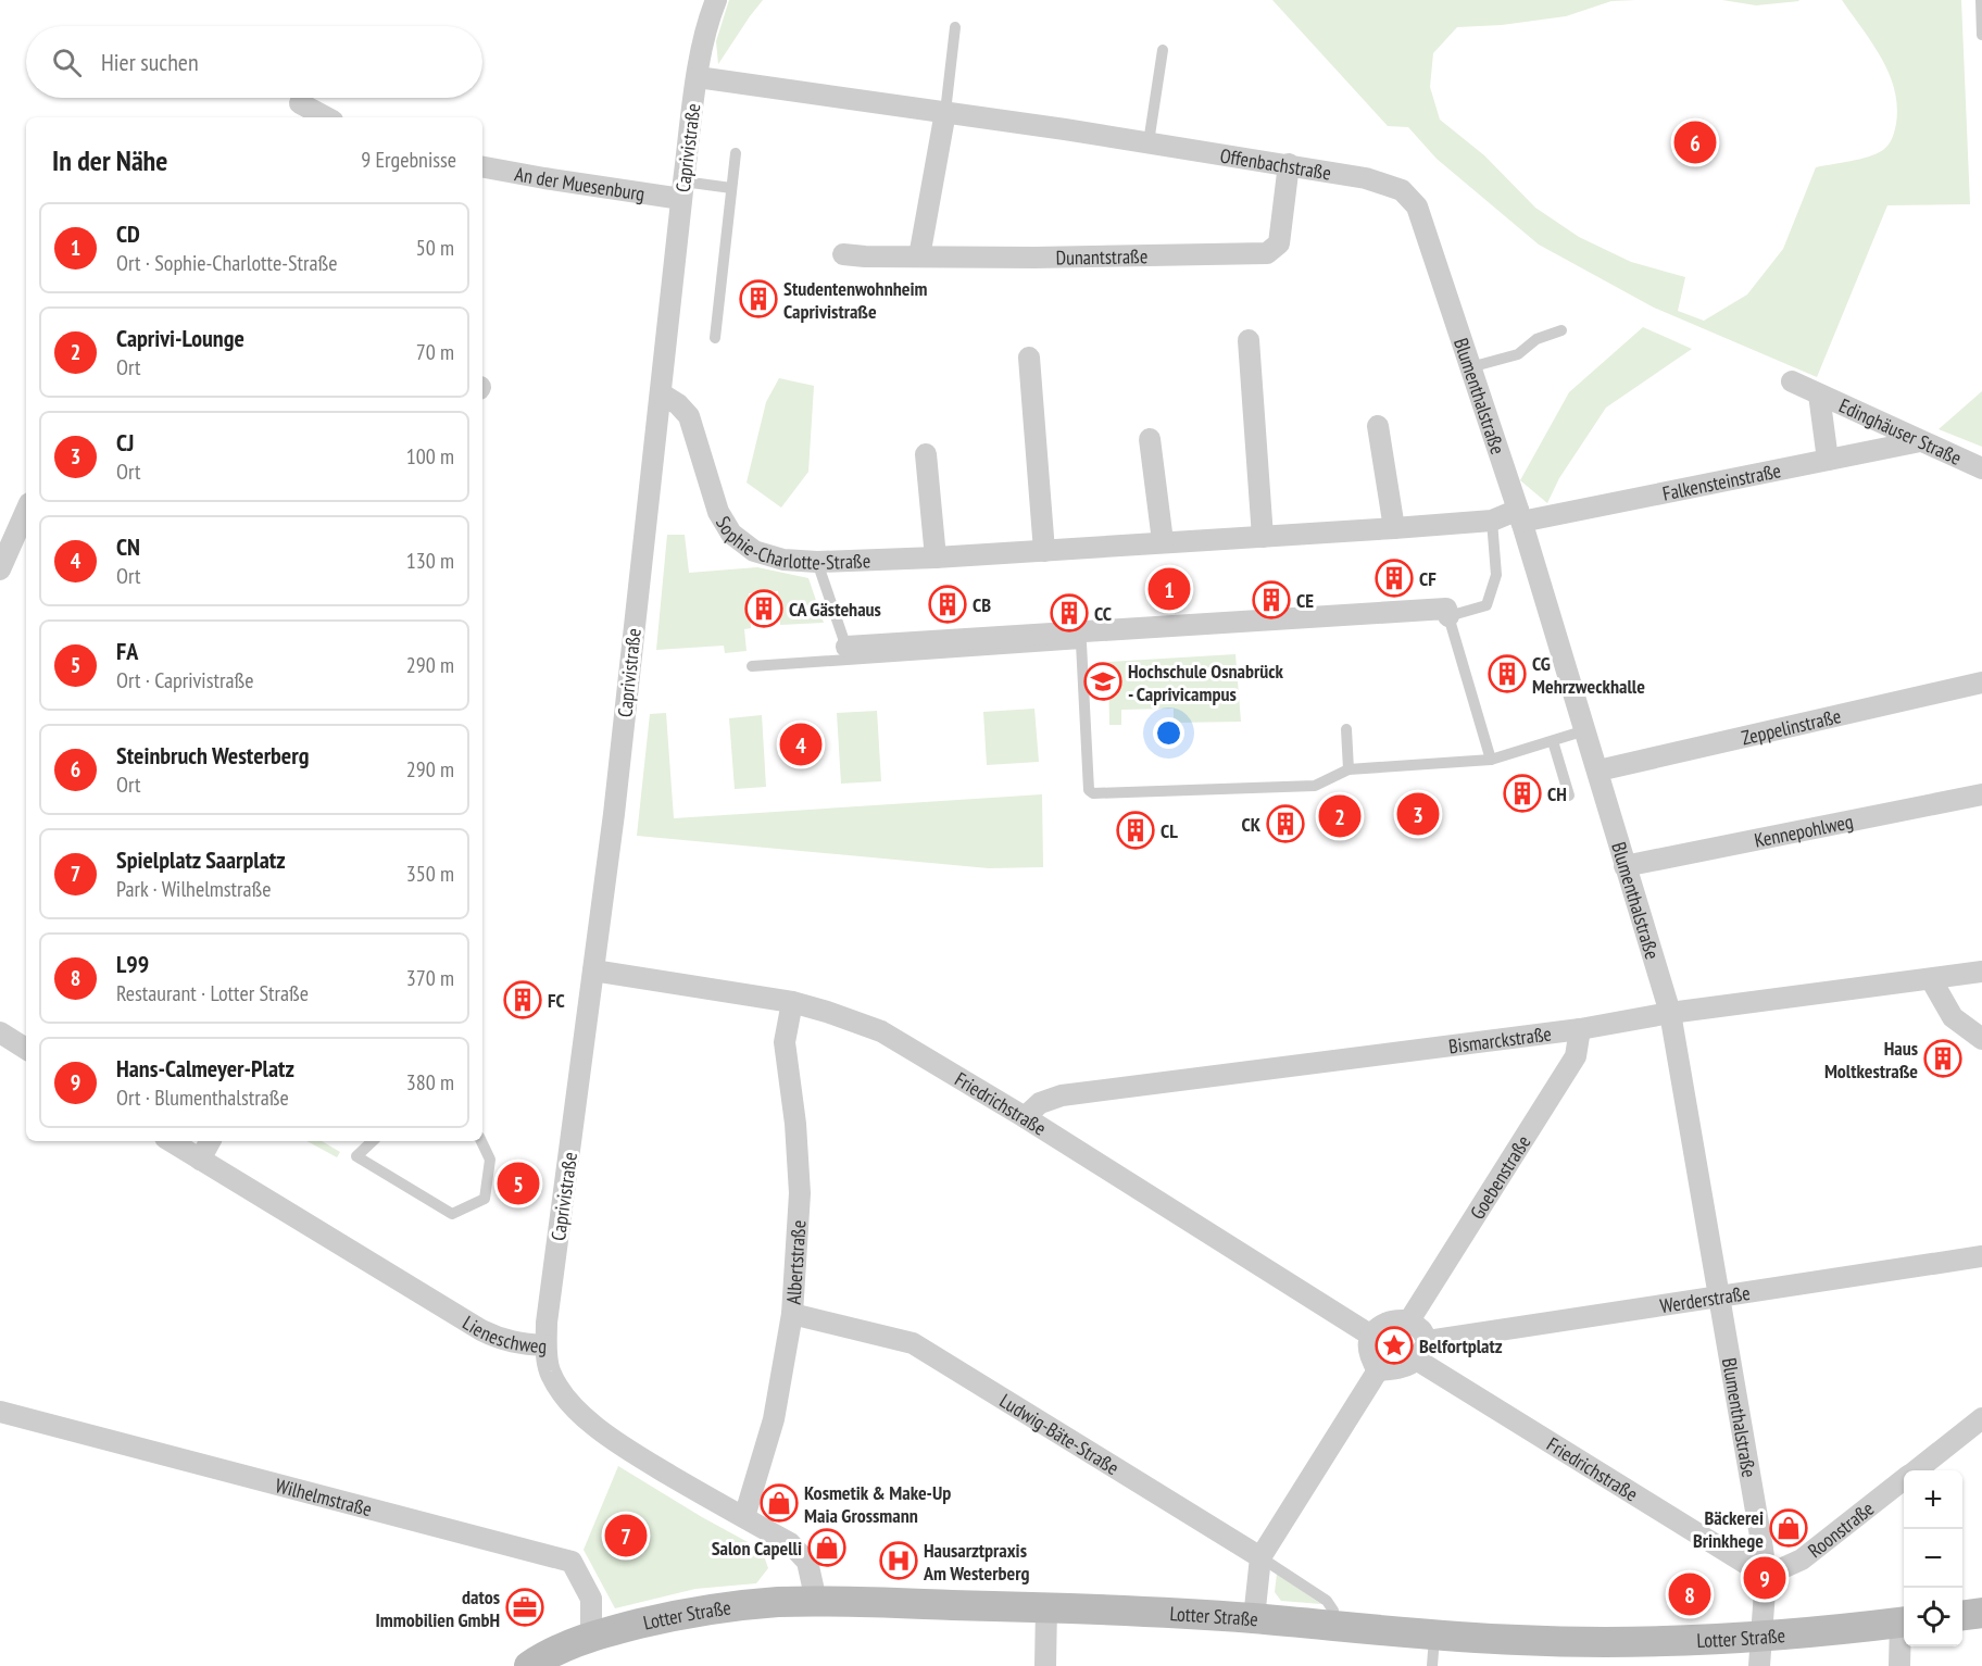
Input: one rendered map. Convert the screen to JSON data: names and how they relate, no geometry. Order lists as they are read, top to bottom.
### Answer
{
  "streets": {
    "street": [
      "Caprivistraße",
      "Offenbachstraße",
      "An der Muesenburg",
      "Dunantstraße",
      "Blumenthalstraße",
      "Edinghäuser Straße",
      "Falkensteinstraße",
      "Sophie-Charlotte-Straße",
      "Zeppelinstraße",
      "Kennepohlweg",
      "Bismarckstraße",
      "Friedrichstraße",
      "Goebenstraße",
      "Albertstraße",
      "Werderstraße",
      "Lieneschweg",
      "Ludwig-Bäte-Straße",
      "Wilhelmstraße",
      "Roonstraße",
      "Lotter Straße"
    ]
  },
  "crossings": [
    ["Caprivistraße", "Offenbachstraße"],
    ["Caprivistraße", "An der Muesenburg"],
    ["Caprivistraße", "Sophie-Charlotte-Straße"],
    ["Caprivistraße", "Friedrichstraße"],
    ["Caprivistraße", "Lieneschweg"],
    ["Offenbachstraße", "Dunantstraße"],
    ["Offenbachstraße", "Blumenthalstraße"],
    ["Blumenthalstraße", "Falkensteinstraße"],
    ["Blumenthalstraße", "Sophie-Charlotte-Straße"],
    ["Blumenthalstraße", "Zeppelinstraße"],
    ["Blumenthalstraße", "Kennepohlweg"],
    ["Blumenthalstraße", "Bismarckstraße"],
    ["Blumenthalstraße", "Friedrichstraße"],
    ["Blumenthalstraße", "Werderstraße"],
    ["Blumenthalstraße", "Roonstraße"],
    ["Blumenthalstraße", "Lotter Straße"],
    ["Edinghäuser Straße", "Falkensteinstraße"],
    ["Falkensteinstraße", "Sophie-Charlotte-Straße"],
    ["Bismarckstraße", "Friedrichstraße"],
    ["Bismarckstraße", "Goebenstraße"],
    ["Friedrichstraße", "Goebenstraße"],
    ["Friedrichstraße", "Albertstraße"],
    ["Friedrichstraße", "Werderstraße"],
    ["Friedrichstraße", "Roonstraße"],
    ["Goebenstraße", "Werderstraße"],
    ["Albertstraße", "Lieneschweg"],
    ["Albertstraße", "Ludwig-Bäte-Straße"],
    ["Lieneschweg", "Lotter Straße"],
    ["Wilhelmstraße", "Lotter Straße"]
  ],
  "places": {
    "building": [
      "Studentenwohnheim Caprivistraße",
      "CF",
      "CE",
      "CB",
      "CA Gästehaus",
      "CC",
      "CG Mehrzweckhalle",
      "CH",
      "CK",
      "CL",
      "FC",
      "Haus Moltkestraße"
    ],
    "school or university": ["Hochschule Osnabrück - Caprivicampus"],
    "place": ["Belfortplatz"],
    "shop": ["Kosmetik & Make-Up Maia Grossmann", "Bäckerei Brinkhege", "Salon Capelli"],
    "hospital": ["Hausarztpraxis Am Westerberg"],
    "office": ["datos Immobilien GmbH"]
  },
  "page": {
    "search": "Hier suchen",
    "heading": ["In der Nähe", "9 Ergebnisse"],
    "pins": [
      "6",
      "1",
      "4",
      "3",
      "2",
      "5",
      "7",
      "9",
      "8"
    ],
    "list": [
      {
        "mark": "1",
        "name": "CD",
        "note": "Ort · Sophie-Charlotte-Straße",
        "value": "50 m"
      },
      {
        "mark": "2",
        "name": "Caprivi-Lounge",
        "note": "Ort",
        "value": "70 m"
      },
      {
        "mark": "3",
        "name": "CJ",
        "note": "Ort",
        "value": "100 m"
      },
      {
        "mark": "4",
        "name": "CN",
        "note": "Ort",
        "value": "130 m"
      },
      {
        "mark": "5",
        "name": "FA",
        "note": "Ort · Caprivistraße",
        "value": "290 m"
      },
      {
        "mark": "6",
        "name": "Steinbruch Westerberg",
        "note": "Ort",
        "value": "290 m"
      },
      {
        "mark": "7",
        "name": "Spielplatz Saarplatz",
        "note": "Park · Wilhelmstraße",
        "value": "350 m"
      },
      {
        "mark": "8",
        "name": "L99",
        "note": "Restaurant · Lotter Straße",
        "value": "370 m"
      },
      {
        "mark": "9",
        "name": "Hans-Calmeyer-Platz",
        "note": "Ort · Blumenthalstraße",
        "value": "380 m"
      }
    ],
    "map_buttons": ["+", "−"]
  }
}
